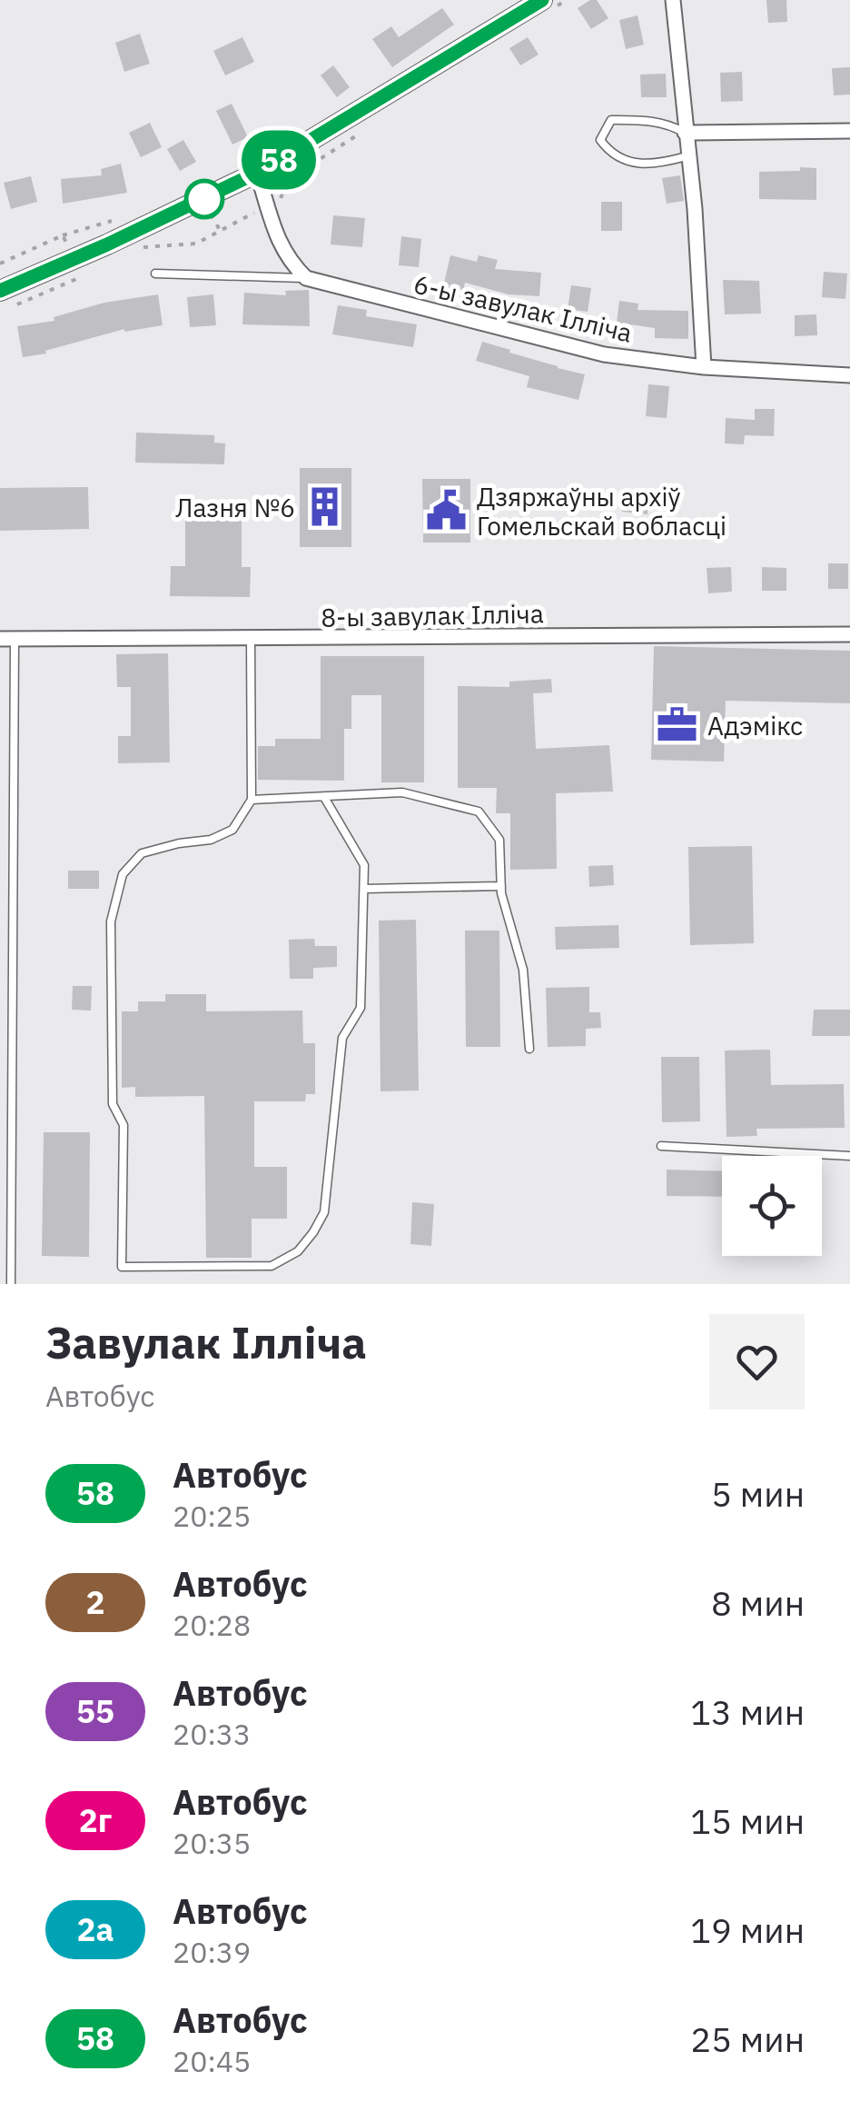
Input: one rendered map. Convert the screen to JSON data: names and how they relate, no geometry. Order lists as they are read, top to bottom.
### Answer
{
  "streets": {
    "street": ["6-ы завулак Ілліча", "8-ы завулак Ілліча"]
  },
  "places": {
    "building": ["Лазня №6"],
    "public building": ["Дзяржаўны архіў Гомельскай вобласці"],
    "office": ["Адэмікс"]
  },
  "lines": ["bus line 58"],
  "page": {
    "on_map": "58",
    "heading": ["Завулак Ілліча", "Автобус"],
    "list": [
      {
        "mark": "58",
        "name": "Автобус",
        "note": "20:25",
        "value": "5 мин"
      },
      {
        "mark": "2",
        "name": "Автобус",
        "note": "20:28",
        "value": "8 мин"
      },
      {
        "mark": "55",
        "name": "Автобус",
        "note": "20:33",
        "value": "13 мин"
      },
      {
        "mark": "2г",
        "name": "Автобус",
        "note": "20:35",
        "value": "15 мин"
      },
      {
        "mark": "2а",
        "name": "Автобус",
        "note": "20:39",
        "value": "19 мин"
      },
      {
        "mark": "58",
        "name": "Автобус",
        "note": "20:45",
        "value": "25 мин"
      }
    ]
  }
}
